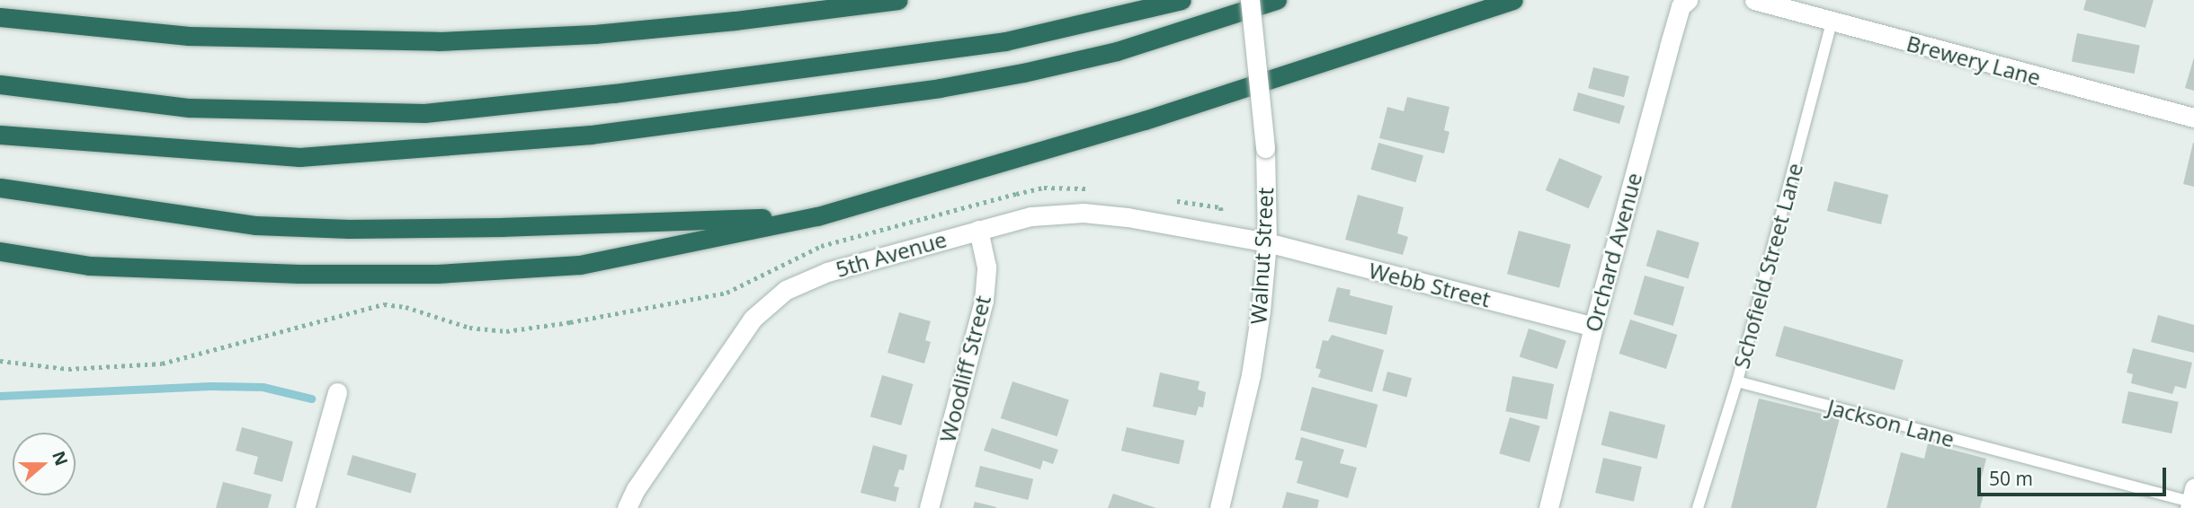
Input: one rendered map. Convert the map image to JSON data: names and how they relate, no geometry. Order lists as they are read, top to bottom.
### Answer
{
  "streets": {
    "street": [
      "Brewery Lane",
      "Orchard Avenue",
      "5th Avenue",
      "Walnut Street",
      "Webb Street",
      "Woodliff Street"
    ],
    "lane": ["Schofield Street Lane", "Jackson Lane"]
  },
  "crossings": [
    ["Brewery Lane", "Schofield Street Lane"],
    ["Orchard Avenue", "Webb Street"],
    ["5th Avenue", "Walnut Street"],
    ["5th Avenue", "Webb Street"],
    ["5th Avenue", "Woodliff Street"],
    ["Walnut Street", "Webb Street"],
    ["Schofield Street Lane", "Jackson Lane"]
  ],
  "scale_bar": "50 m",
  "north": "right"
}
